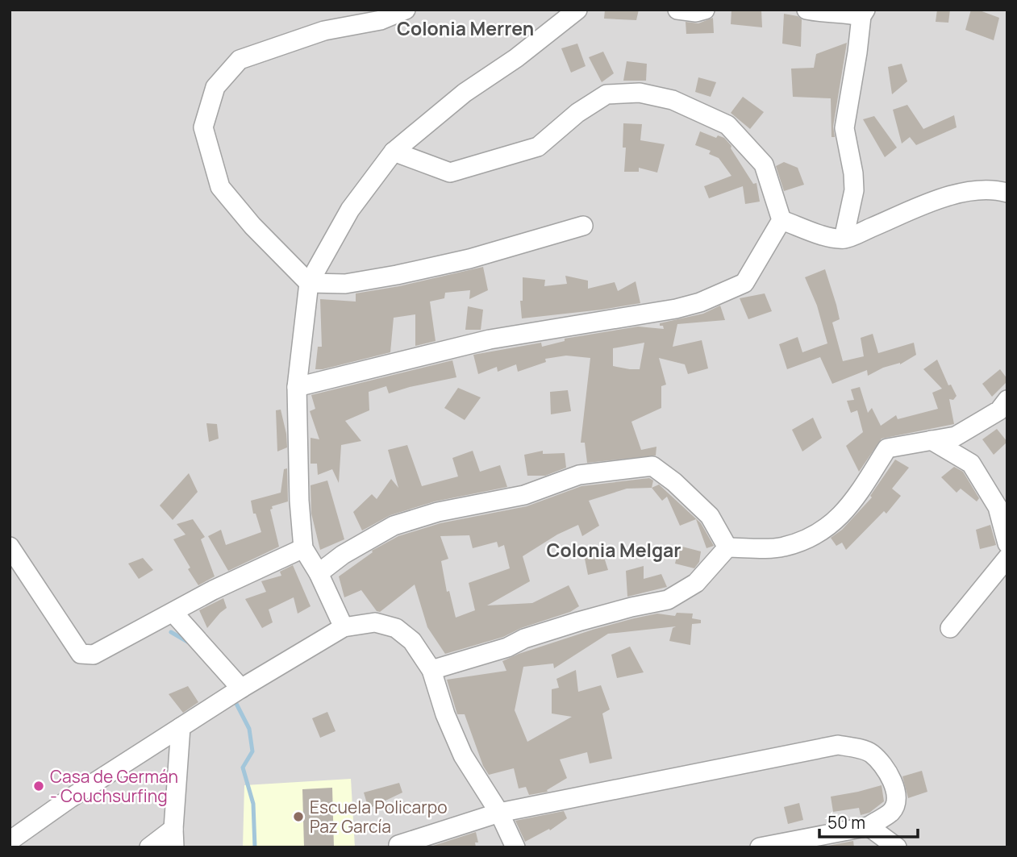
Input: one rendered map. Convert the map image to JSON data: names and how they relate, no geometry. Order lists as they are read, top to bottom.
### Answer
{
  "districts": ["Colonia Merren", "Colonia Melgar"],
  "places": ["Casa de Germán - Couchsurfing", "Escuela Policarpo Paz García"],
  "scale_bar": "50 m"
}
